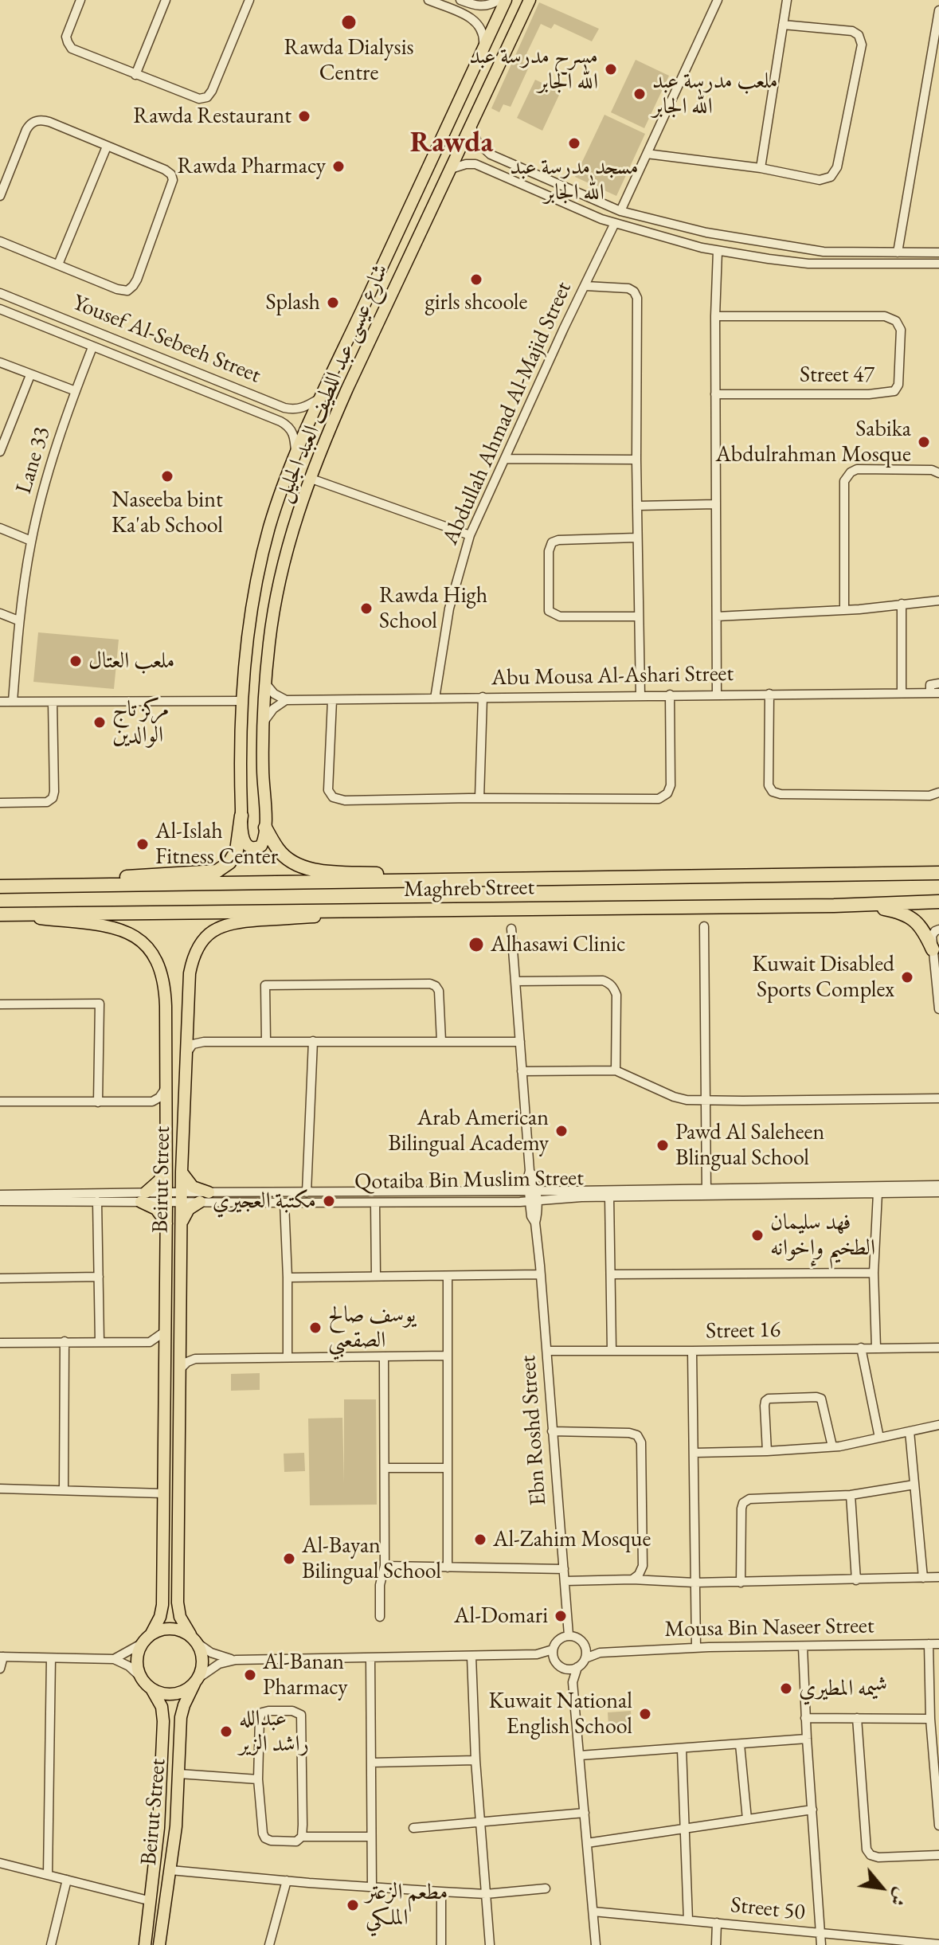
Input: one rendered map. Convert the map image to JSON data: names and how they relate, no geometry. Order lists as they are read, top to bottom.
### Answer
{
  "streets": {
    "highway": ["Maghreb Street"],
    "main road": ["شارع عيسى عبد اللطيف العبد الجليل", "Beirut Street"],
    "street": [
      "Yousef Al-Sebeeh Street",
      "Street 47",
      "Abdullah Ahmad Al-Majid Street",
      "Lane 33",
      "Abu Mousa Al-Ashari Street",
      "Qotaiba Bin Muslim Street",
      "Street 16",
      "Ebn Roshd Street",
      "Mousa Bin Naseer Street",
      "Street 50"
    ]
  },
  "crossings": [
    ["Yousef Al-Sebeeh Street", "شارع عيسى عبد اللطيف العبد الجليل"],
    ["Yousef Al-Sebeeh Street", "Lane 33"],
    ["Abdullah Ahmad Al-Majid Street", "Abu Mousa Al-Ashari Street"],
    ["Maghreb Street", "Beirut Street"],
    ["Beirut Street", "Qotaiba Bin Muslim Street"],
    ["Qotaiba Bin Muslim Street", "Ebn Roshd Street"],
    ["Street 16", "Ebn Roshd Street"],
    ["Ebn Roshd Street", "Mousa Bin Naseer Street"]
  ],
  "districts": ["Rawda"],
  "places": [
    "Rawda Dialysis Centre",
    "مسرح مدرسة عبد الله الجابر",
    "ملعب مدرسة عبد الله الجابر",
    "Rawda Restaurant",
    "مسجد مدرسة عبد الله الجابر",
    "Rawda Pharmacy",
    "girls shcoole",
    "Splash",
    "Sabika Abdulrahman Mosque",
    "Naseeba bint Ka'ab School",
    "Rawda High School",
    "ملعب العتال",
    "مركز تاج الوالدين",
    "Al-Islah Fitness Center",
    "Alhasawi Clinic",
    "Kuwait Disabled Sports Complex",
    "Arab American Bilingual Academy",
    "Pawd Al Saleheen Blingual School",
    "مكتبة العجيري",
    "فهد سليمان الطخيم وإخوانه",
    "يوسف صالح الصقعبي",
    "Al-Zahim Mosque",
    "Al-Bayan Bilingual School",
    "Al-Domari",
    "Al-Banan Pharmacy",
    "شيمه المطيري",
    "Kuwait National English School",
    "عبدالله راشد الزير",
    "مطعم الزعتر الملكي"
  ],
  "north": "bottom right"
}
